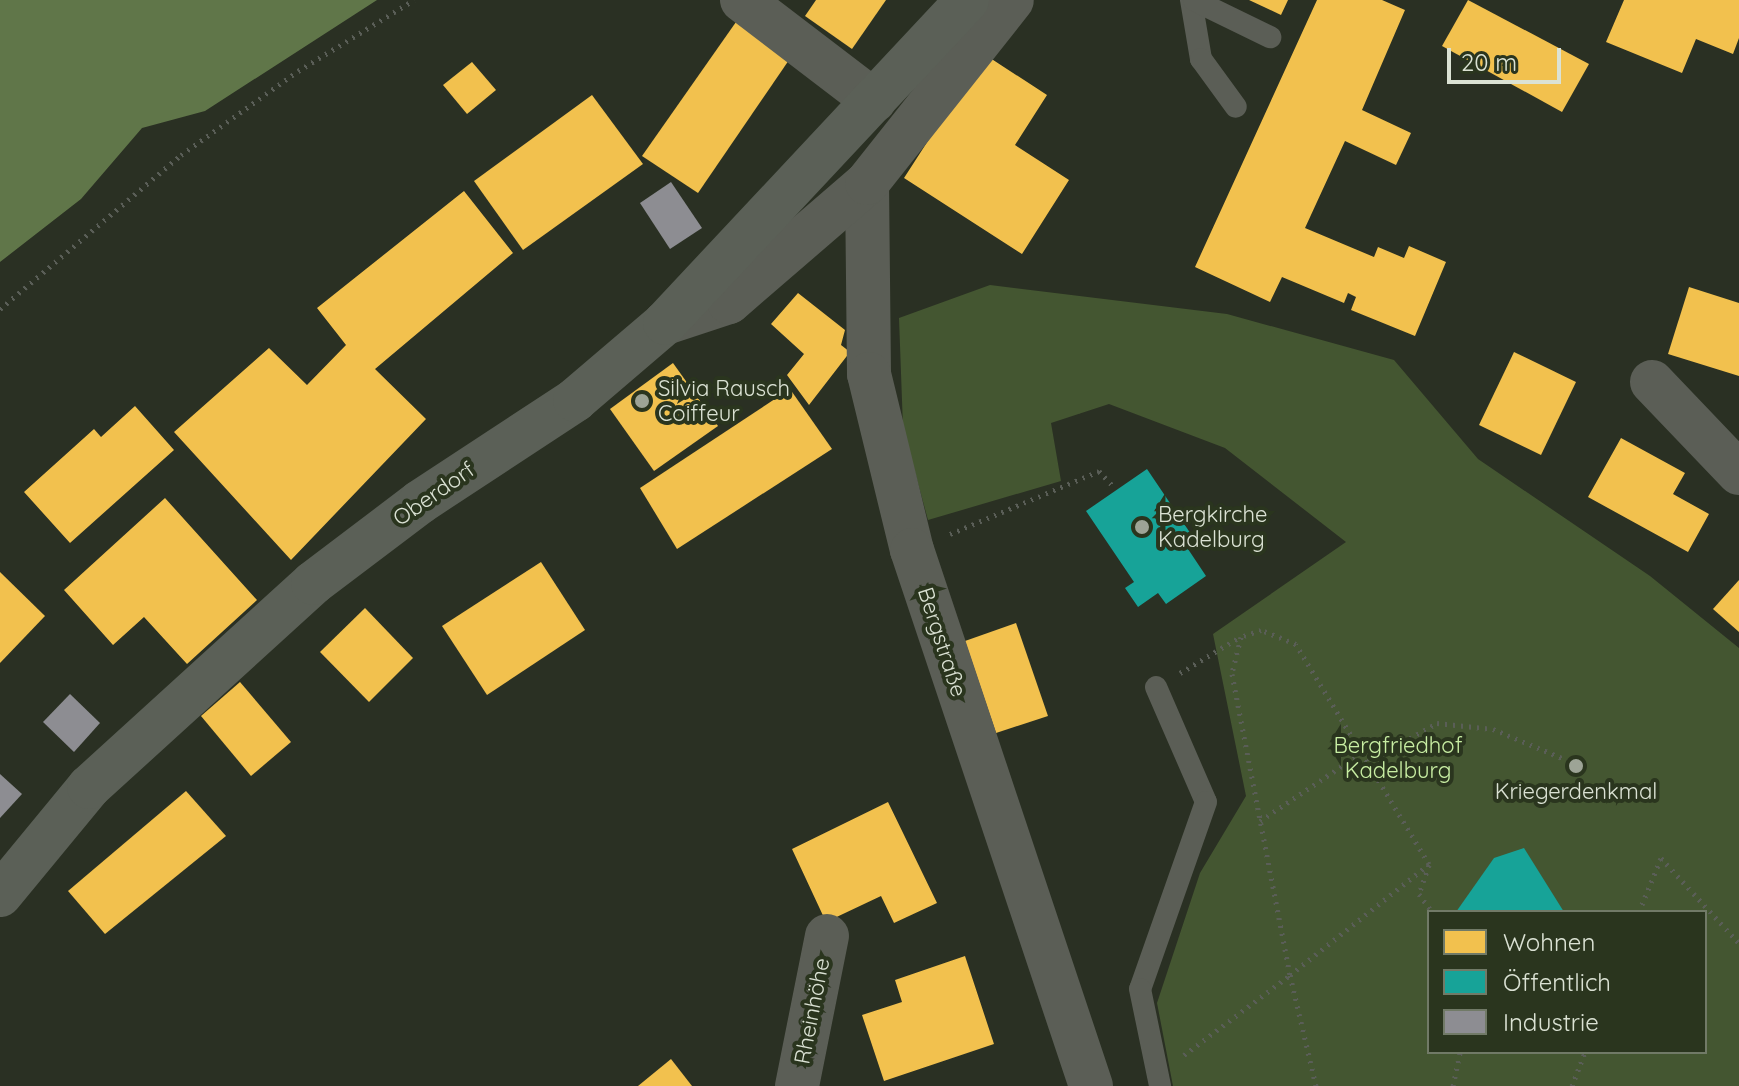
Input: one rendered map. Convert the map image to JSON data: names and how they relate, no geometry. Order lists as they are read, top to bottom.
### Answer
{
  "streets": {
    "main road": ["Oberdorf"],
    "street": ["Bergstraße", "Rheinhöhe"]
  },
  "parks": ["Bergfriedhof Kadelburg"],
  "places": ["Silvia Rausch Coiffeur", "Bergkirche Kadelburg", "Kriegerdenkmal"],
  "legend": ["Wohnen", "Öffentlich", "Industrie"],
  "scale_bar": "20 m"
}
